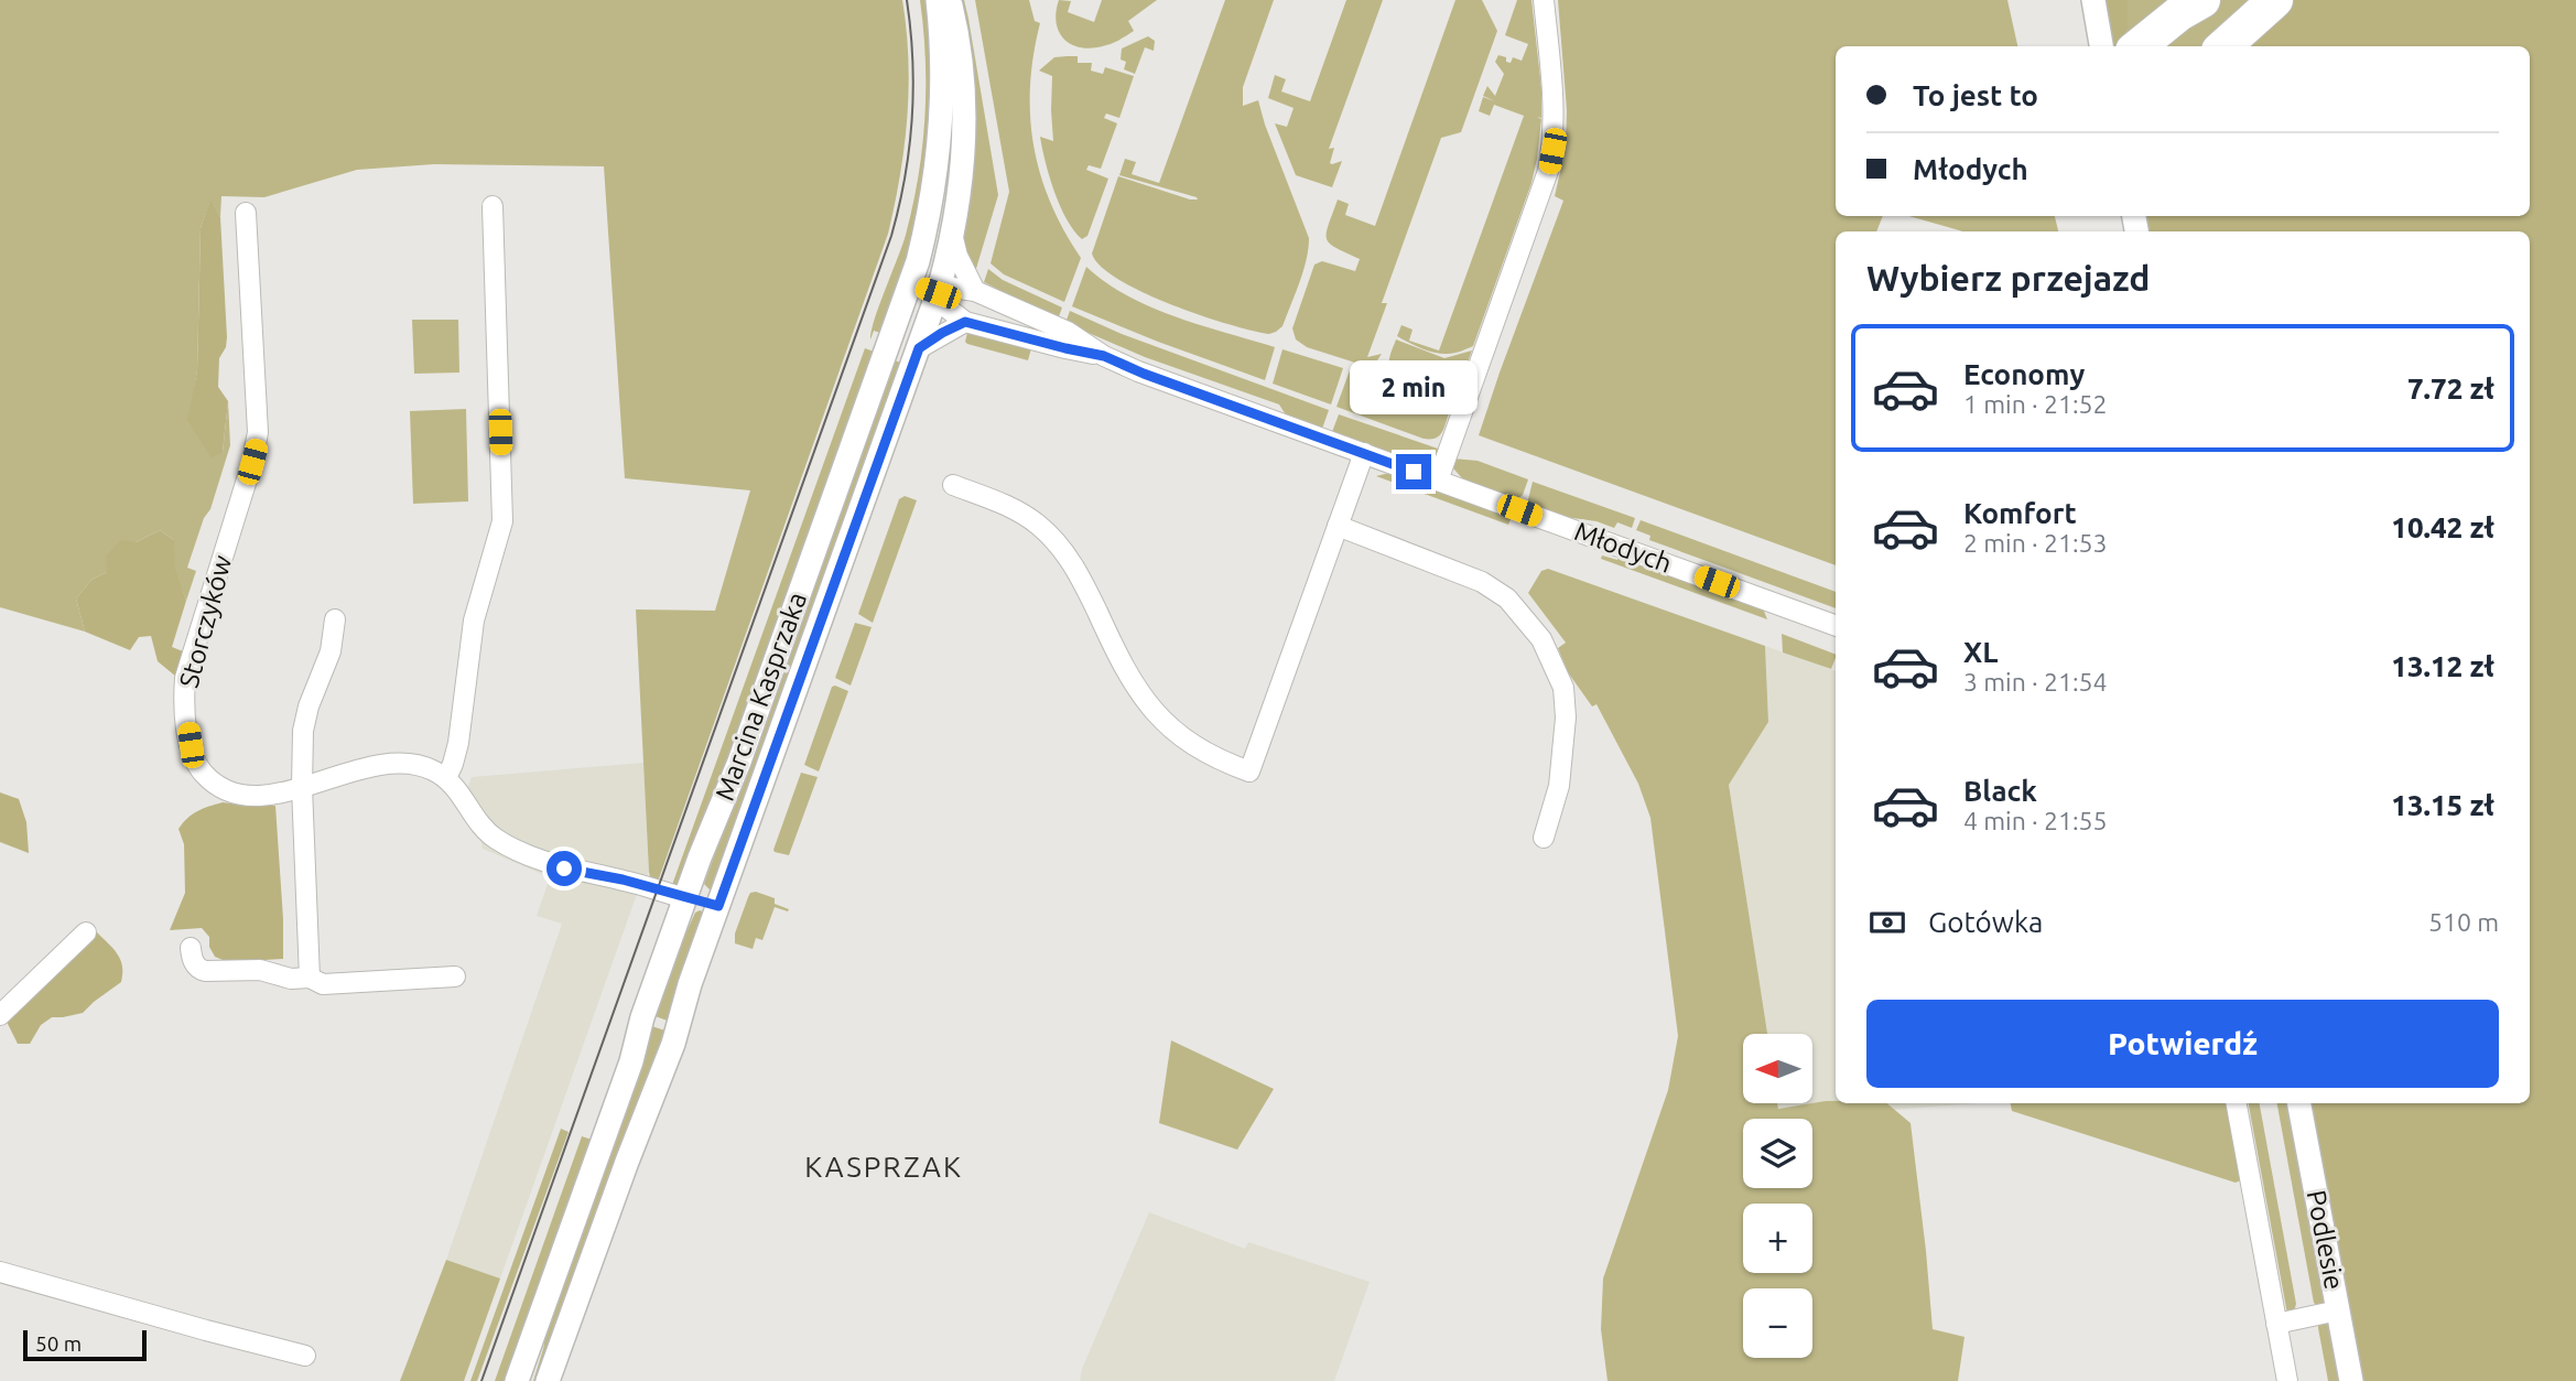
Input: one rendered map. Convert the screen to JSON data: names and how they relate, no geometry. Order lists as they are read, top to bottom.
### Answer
{
  "streets": {
    "street": [
      "Młodych",
      "Storczyków",
      "Marcina Kasprzaka",
      "Podlesie"
    ]
  },
  "crossings": [
    ["Młodych", "Marcina Kasprzaka"]
  ],
  "districts": ["KASPRZAK"],
  "scale_bar": "50 m",
  "north": "left",
  "page": {
    "banner": ["To jest to", "Młodych"],
    "heading": "Wybierz przejazd",
    "list": [
      {
        "name": "Economy",
        "note": "1 min · 21:52",
        "value": "7.72 zł"
      },
      {
        "name": "Komfort",
        "note": "2 min · 21:53",
        "value": "10.42 zł"
      },
      {
        "name": "XL",
        "note": "3 min · 21:54",
        "value": "13.12 zł"
      },
      {
        "name": "Black",
        "note": "4 min · 21:55",
        "value": "13.15 zł"
      }
    ],
    "bubble": "2 min",
    "pay": ["Gotówka", "510 m"],
    "buttons": "Potwierdź",
    "map_buttons": ["+", "−"],
    "scale": "50 m"
  }
}
